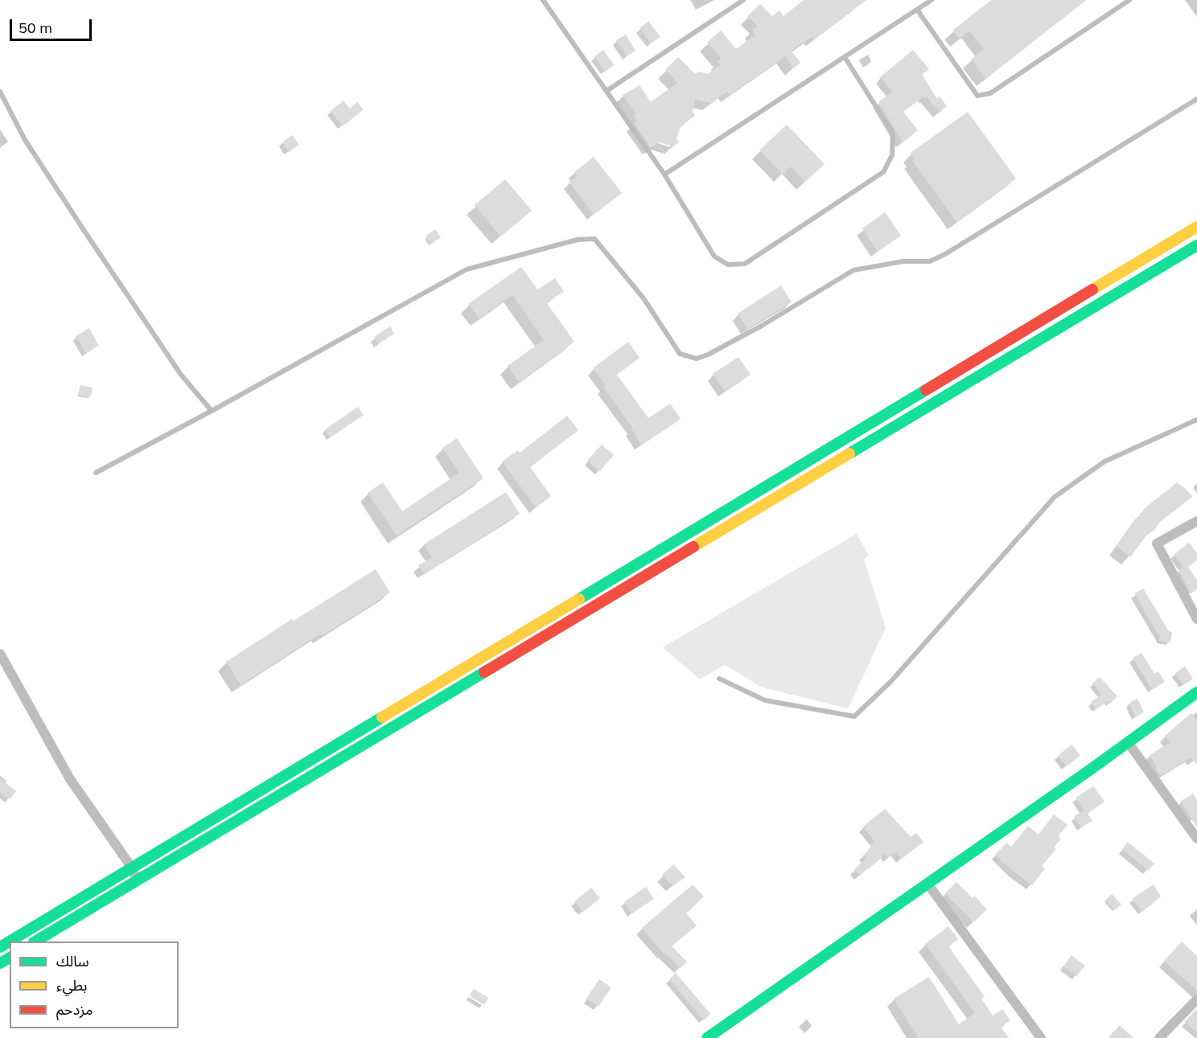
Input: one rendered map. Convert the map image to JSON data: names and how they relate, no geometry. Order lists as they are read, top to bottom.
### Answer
{
  "legend": ["سالك", "بطيء", "مزدحم"],
  "scale_bar": "50 m"
}
